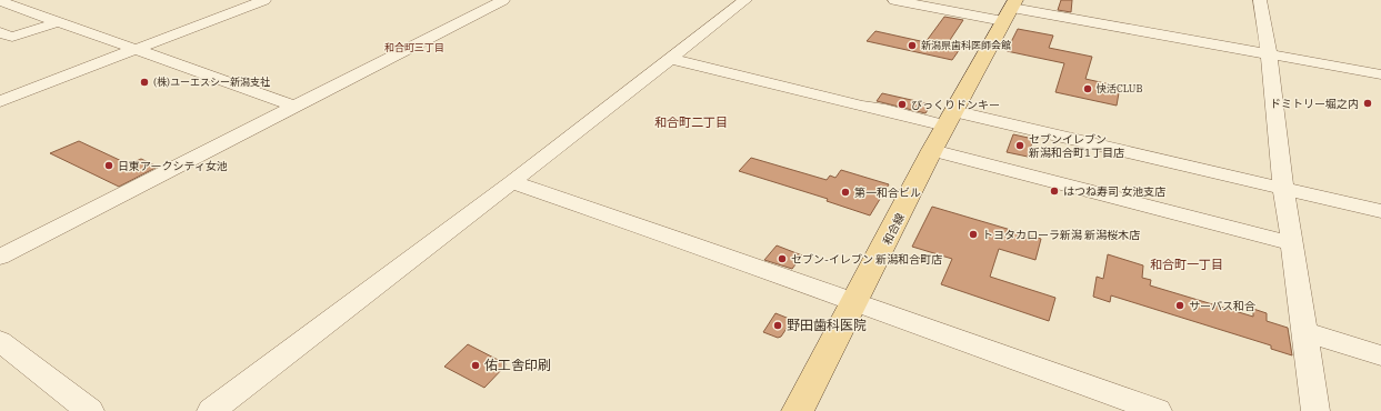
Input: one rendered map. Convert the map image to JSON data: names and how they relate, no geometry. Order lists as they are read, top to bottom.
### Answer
{
  "streets": {
    "main road": ["和合線"]
  },
  "districts": ["和合町三丁目", "和合町二丁目", "和合町一丁目"],
  "places": [
    "新潟県歯科医師会館",
    "(株)ユーエスシー新潟支社",
    "快活CLUB",
    "ドミトリー堀之内",
    "びっくりドンキー",
    "セブンイレブン 新潟和合町1丁目店",
    "日東アークシティ女池",
    "はつね寿司 女池支店",
    "第一和合ビル",
    "トヨタカローラ新潟 新潟桜木店",
    "セブン-イレブン 新潟和合町店",
    "サーパス和合",
    "野田歯科医院",
    "佑工舎印刷"
  ]
}
